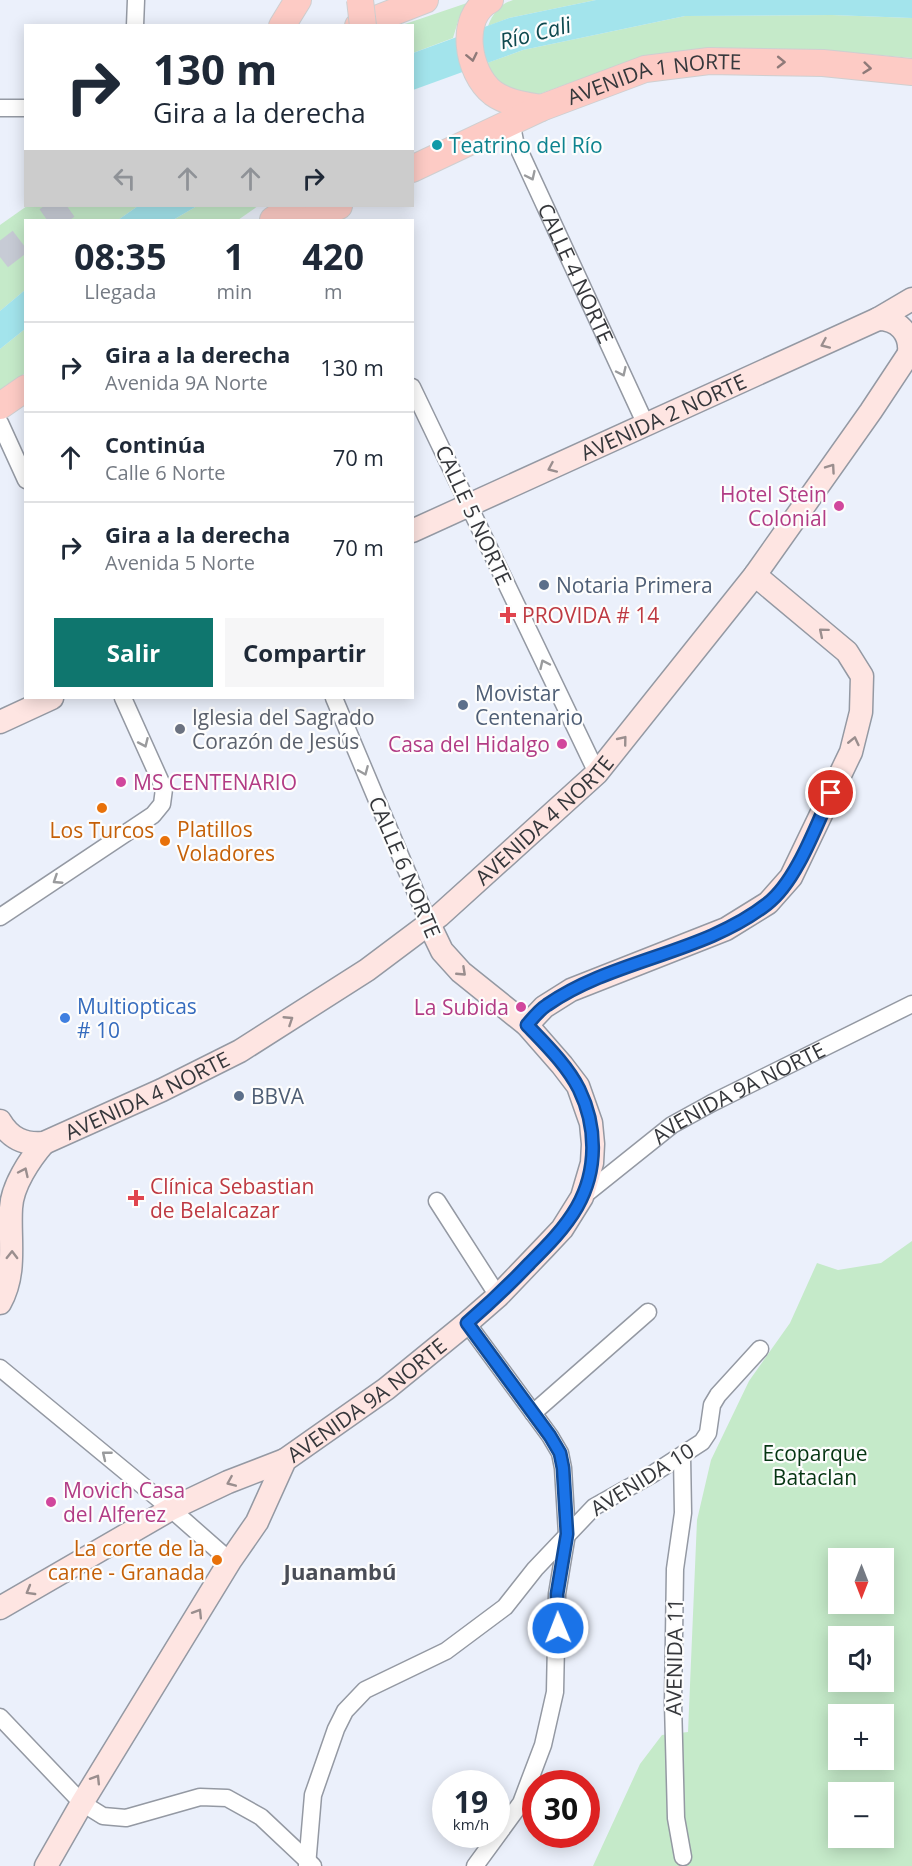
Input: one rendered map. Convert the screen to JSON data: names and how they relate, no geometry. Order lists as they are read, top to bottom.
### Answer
{
  "streets": {
    "main road": ["AVENIDA 1 NORTE"],
    "street": [
      "CALLE 4 NORTE",
      "AVENIDA 2 NORTE",
      "CALLE 5 NORTE",
      "AVENIDA 4 NORTE",
      "CALLE 6 NORTE",
      "AVENIDA 9A NORTE",
      "AVENIDA 10",
      "AVENIDA 11"
    ]
  },
  "crossings": [
    ["AVENIDA 1 NORTE", "CALLE 4 NORTE"],
    ["CALLE 4 NORTE", "AVENIDA 2 NORTE"],
    ["AVENIDA 2 NORTE", "CALLE 5 NORTE"],
    ["CALLE 5 NORTE", "AVENIDA 4 NORTE"],
    ["AVENIDA 4 NORTE", "CALLE 6 NORTE"],
    ["CALLE 6 NORTE", "AVENIDA 9A NORTE"],
    ["AVENIDA 10", "AVENIDA 11"]
  ],
  "one_way": [
    "AVENIDA 1 NORTE",
    "CALLE 4 NORTE",
    "AVENIDA 2 NORTE",
    "CALLE 5 NORTE",
    "AVENIDA 4 NORTE",
    "CALLE 6 NORTE"
  ],
  "districts": ["Juanambú"],
  "water": ["Río Cali"],
  "parks": ["Ecoparque Bataclan"],
  "places": {
    "other": [
      "Teatrino del Río",
      "Hotel Stein Colonial",
      "Notaria Primera",
      "Movistar Centenario",
      "Iglesia del Sagrado Corazón de Jesús",
      "Casa del Hidalgo",
      "MS CENTENARIO",
      "Los Turcos",
      "Platillos Voladores",
      "La Subida",
      "Multiopticas # 10",
      "BBVA",
      "Movich Casa del Alferez",
      "La corte de la carne - Granada"
    ],
    "health": ["PROVIDA # 14", "Clínica Sebastian de Belalcazar"]
  },
  "north": "bottom",
  "page": {
    "turn": ["130 m", "Gira a la derecha"],
    "eta": [
      "08:35",
      "Llegada",
      "1",
      "min",
      "420",
      "m"
    ],
    "list": [
      {
        "name": "Gira a la derecha",
        "note": "Avenida 9A Norte",
        "value": "130 m"
      },
      {
        "name": "Continúa",
        "note": "Calle 6 Norte",
        "value": "70 m"
      },
      {
        "name": "Gira a la derecha",
        "note": "Avenida 5 Norte",
        "value": "70 m"
      }
    ],
    "buttons": ["Salir", "Compartir"],
    "map_buttons": ["+", "−"],
    "speed": "19 km/h",
    "limit": "30"
  }
}
